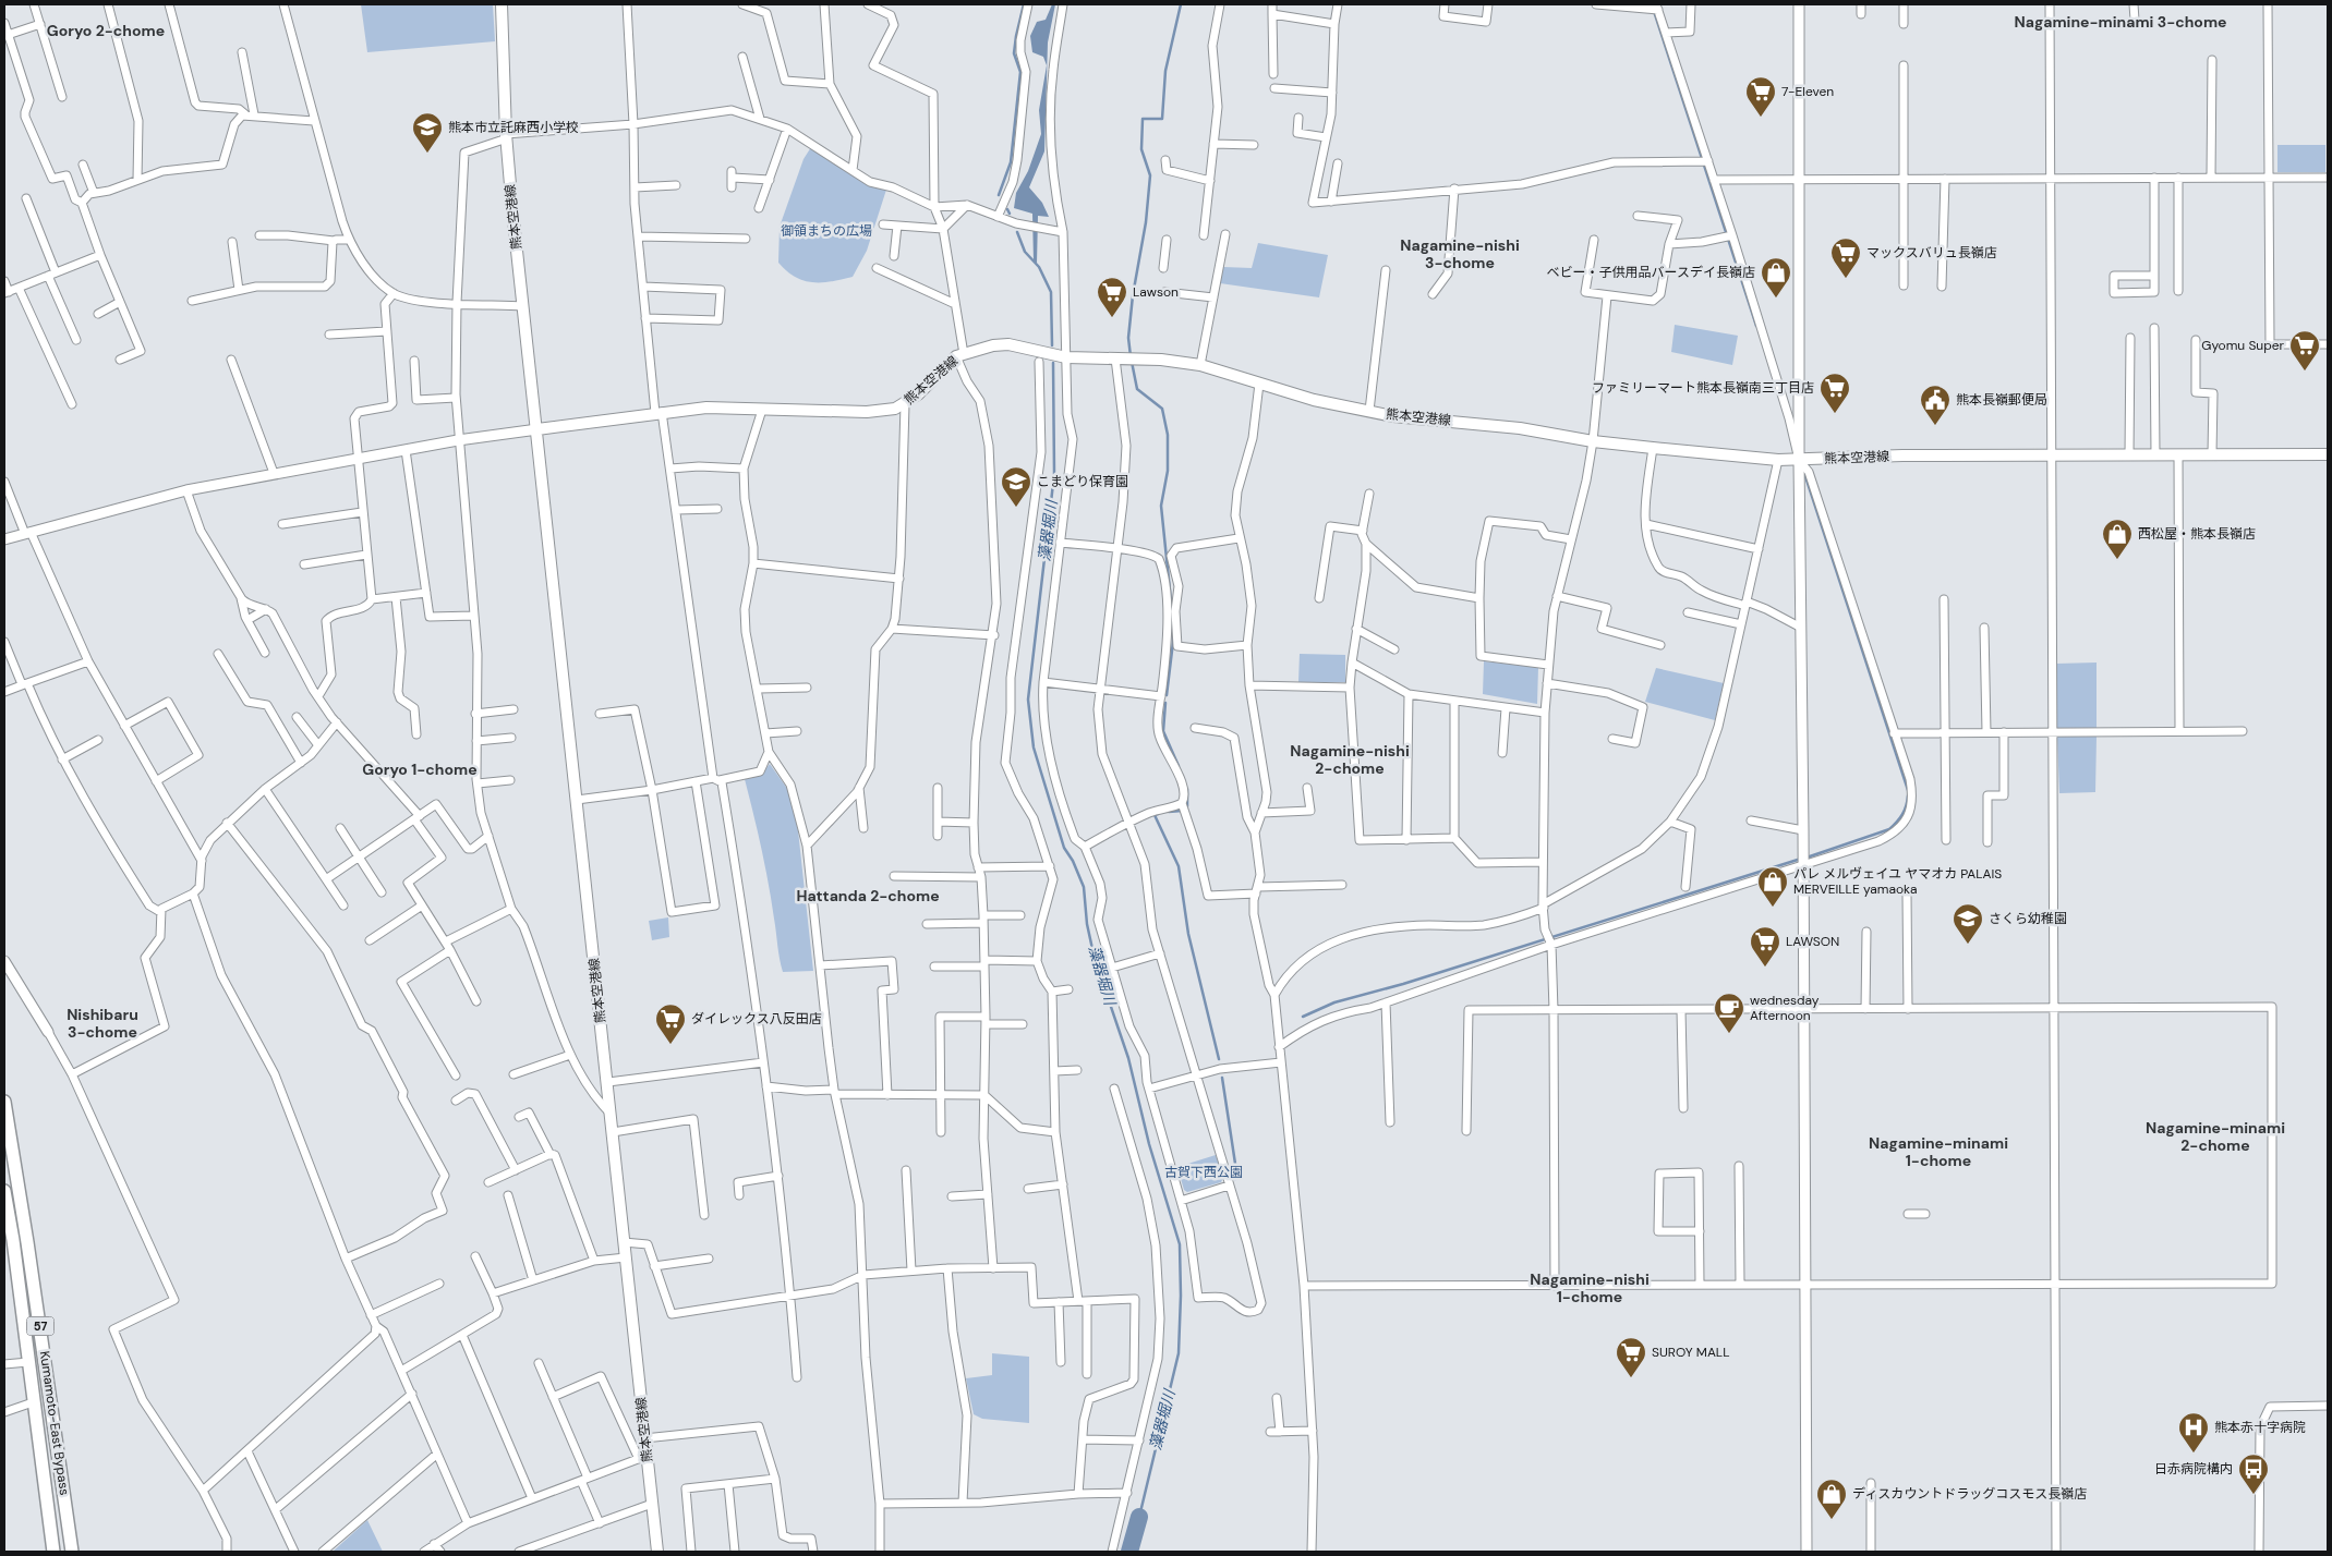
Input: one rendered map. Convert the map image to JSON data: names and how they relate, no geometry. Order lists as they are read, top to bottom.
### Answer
{
  "streets": {
    "highway": ["57", "Kumamoto-East Bypass"],
    "main road": ["熊本空港線"]
  },
  "districts": [
    "Nagamine-minami 3-chome",
    "Goryo 2-chome",
    "Nagamine-nishi 3-chome",
    "Nagamine-nishi 2-chome",
    "Goryo 1-chome",
    "Hattanda 2-chome",
    "Nishibaru 3-chome",
    "Nagamine-minami 2-chome",
    "Nagamine-minami 1-chome",
    "Nagamine-nishi 1-chome"
  ],
  "water": ["藻器堀川"],
  "parks": ["御領まちの広場", "古賀下西公園"],
  "places": {
    "supermarket": [
      "7-Eleven",
      "マックスバリュ長嶺店",
      "Lawson",
      "Gyomu Super",
      "ファミリーマート熊本長嶺南三丁目店",
      "LAWSON",
      "ダイレックス八反田店",
      "SUROY MALL"
    ],
    "school or university": ["熊本市立託麻西小学校", "こまどり保育園", "さくら幼稚園"],
    "shop": [
      "ベビー・子供用品バースデイ長嶺店",
      "西松屋・熊本長嶺店",
      "パレ メルヴェイユ ヤマオカ PALAIS MERVEILLE yamaoka",
      "ディスカウントドラッグコスモス長嶺店"
    ],
    "public building": ["熊本長嶺郵便局"],
    "cafe": ["wednesday Afternoon"],
    "hospital": ["熊本赤十字病院"],
    "bus stop": ["日赤病院構内"]
  }
}
